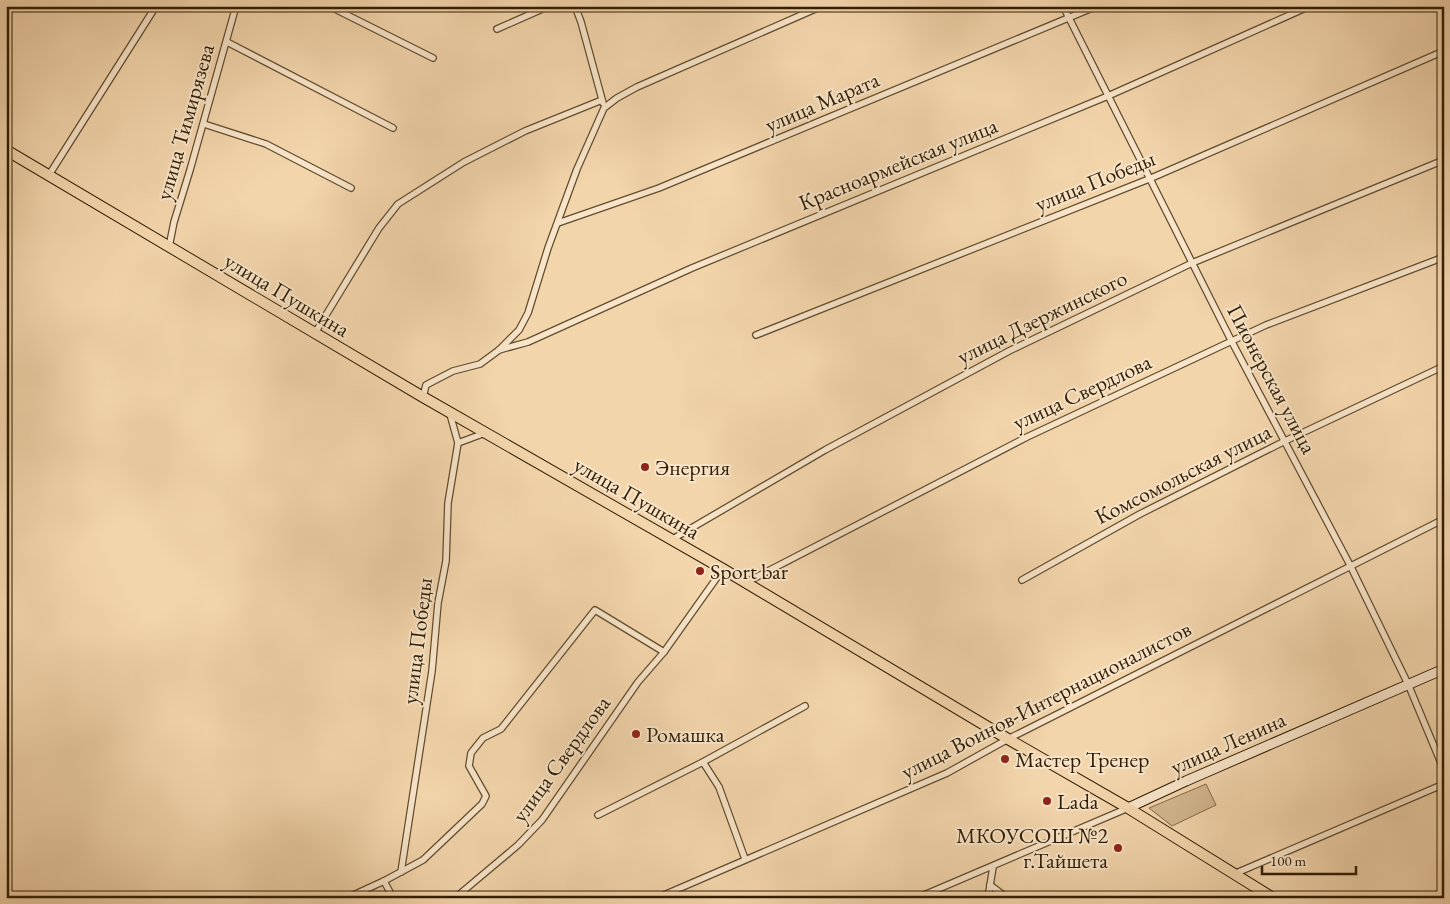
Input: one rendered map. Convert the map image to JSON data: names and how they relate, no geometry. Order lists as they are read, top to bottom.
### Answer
{
  "streets": {
    "main road": ["улица Пушкина", "улица Ленина"],
    "street": [
      "улица Марата",
      "улица Тимирязева",
      "Красноармейская улица",
      "улица Победы",
      "улица Дзержинского",
      "Пионерская улица",
      "улица Свердлова",
      "Комсомольская улица",
      "улица Воинов-Интернационалистов"
    ]
  },
  "crossings": [
    ["улица Марата", "Пионерская улица"],
    ["улица Тимирязева", "улица Пушкина"],
    ["Красноармейская улица", "Пионерская улица"],
    ["улица Победы", "Пионерская улица"],
    ["улица Победы", "улица Свердлова"],
    ["улица Пушкина", "улица Дзержинского"],
    ["улица Пушкина", "улица Свердлова"],
    ["улица Пушкина", "улица Воинов-Интернационалистов"],
    ["улица Пушкина", "улица Ленина"],
    ["улица Дзержинского", "Пионерская улица"],
    ["Пионерская улица", "улица Свердлова"],
    ["Пионерская улица", "Комсомольская улица"],
    ["Пионерская улица", "улица Воинов-Интернационалистов"],
    ["Пионерская улица", "улица Ленина"]
  ],
  "places": [
    "Энергия",
    "Sport bar",
    "Ромашка",
    "Мастер Тренер",
    "Lada",
    "МКОУСОШ №2 г.Тайшета"
  ],
  "scale_bar": "100 m"
}
